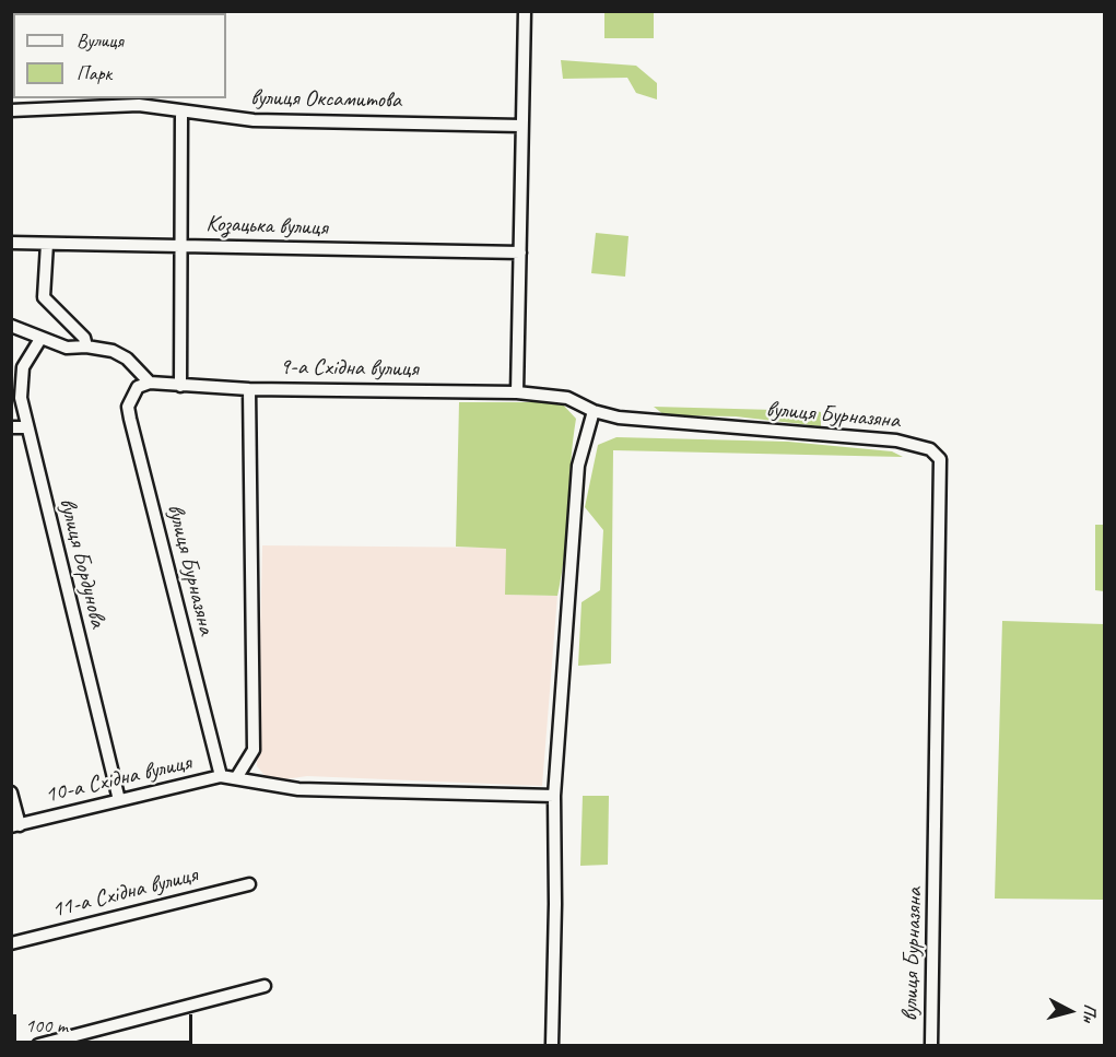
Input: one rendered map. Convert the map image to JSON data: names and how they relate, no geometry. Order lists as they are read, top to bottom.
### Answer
{
  "streets": {
    "street": [
      "вулиця Оксамитова",
      "Козацька вулиця",
      "9-а Східна вулиця",
      "вулиця Бурназяна",
      "вулиця Бордунова",
      "10-а Східна вулиця",
      "11-а Східна вулиця"
    ]
  },
  "crossings": [
    ["9-а Східна вулиця", "вулиця Бурназяна"],
    ["вулиця Бурназяна", "10-а Східна вулиця"],
    ["вулиця Бордунова", "10-а Східна вулиця"]
  ],
  "legend": ["Вулиця", "Парк"],
  "scale_bar": "100 m",
  "north": "right"
}
